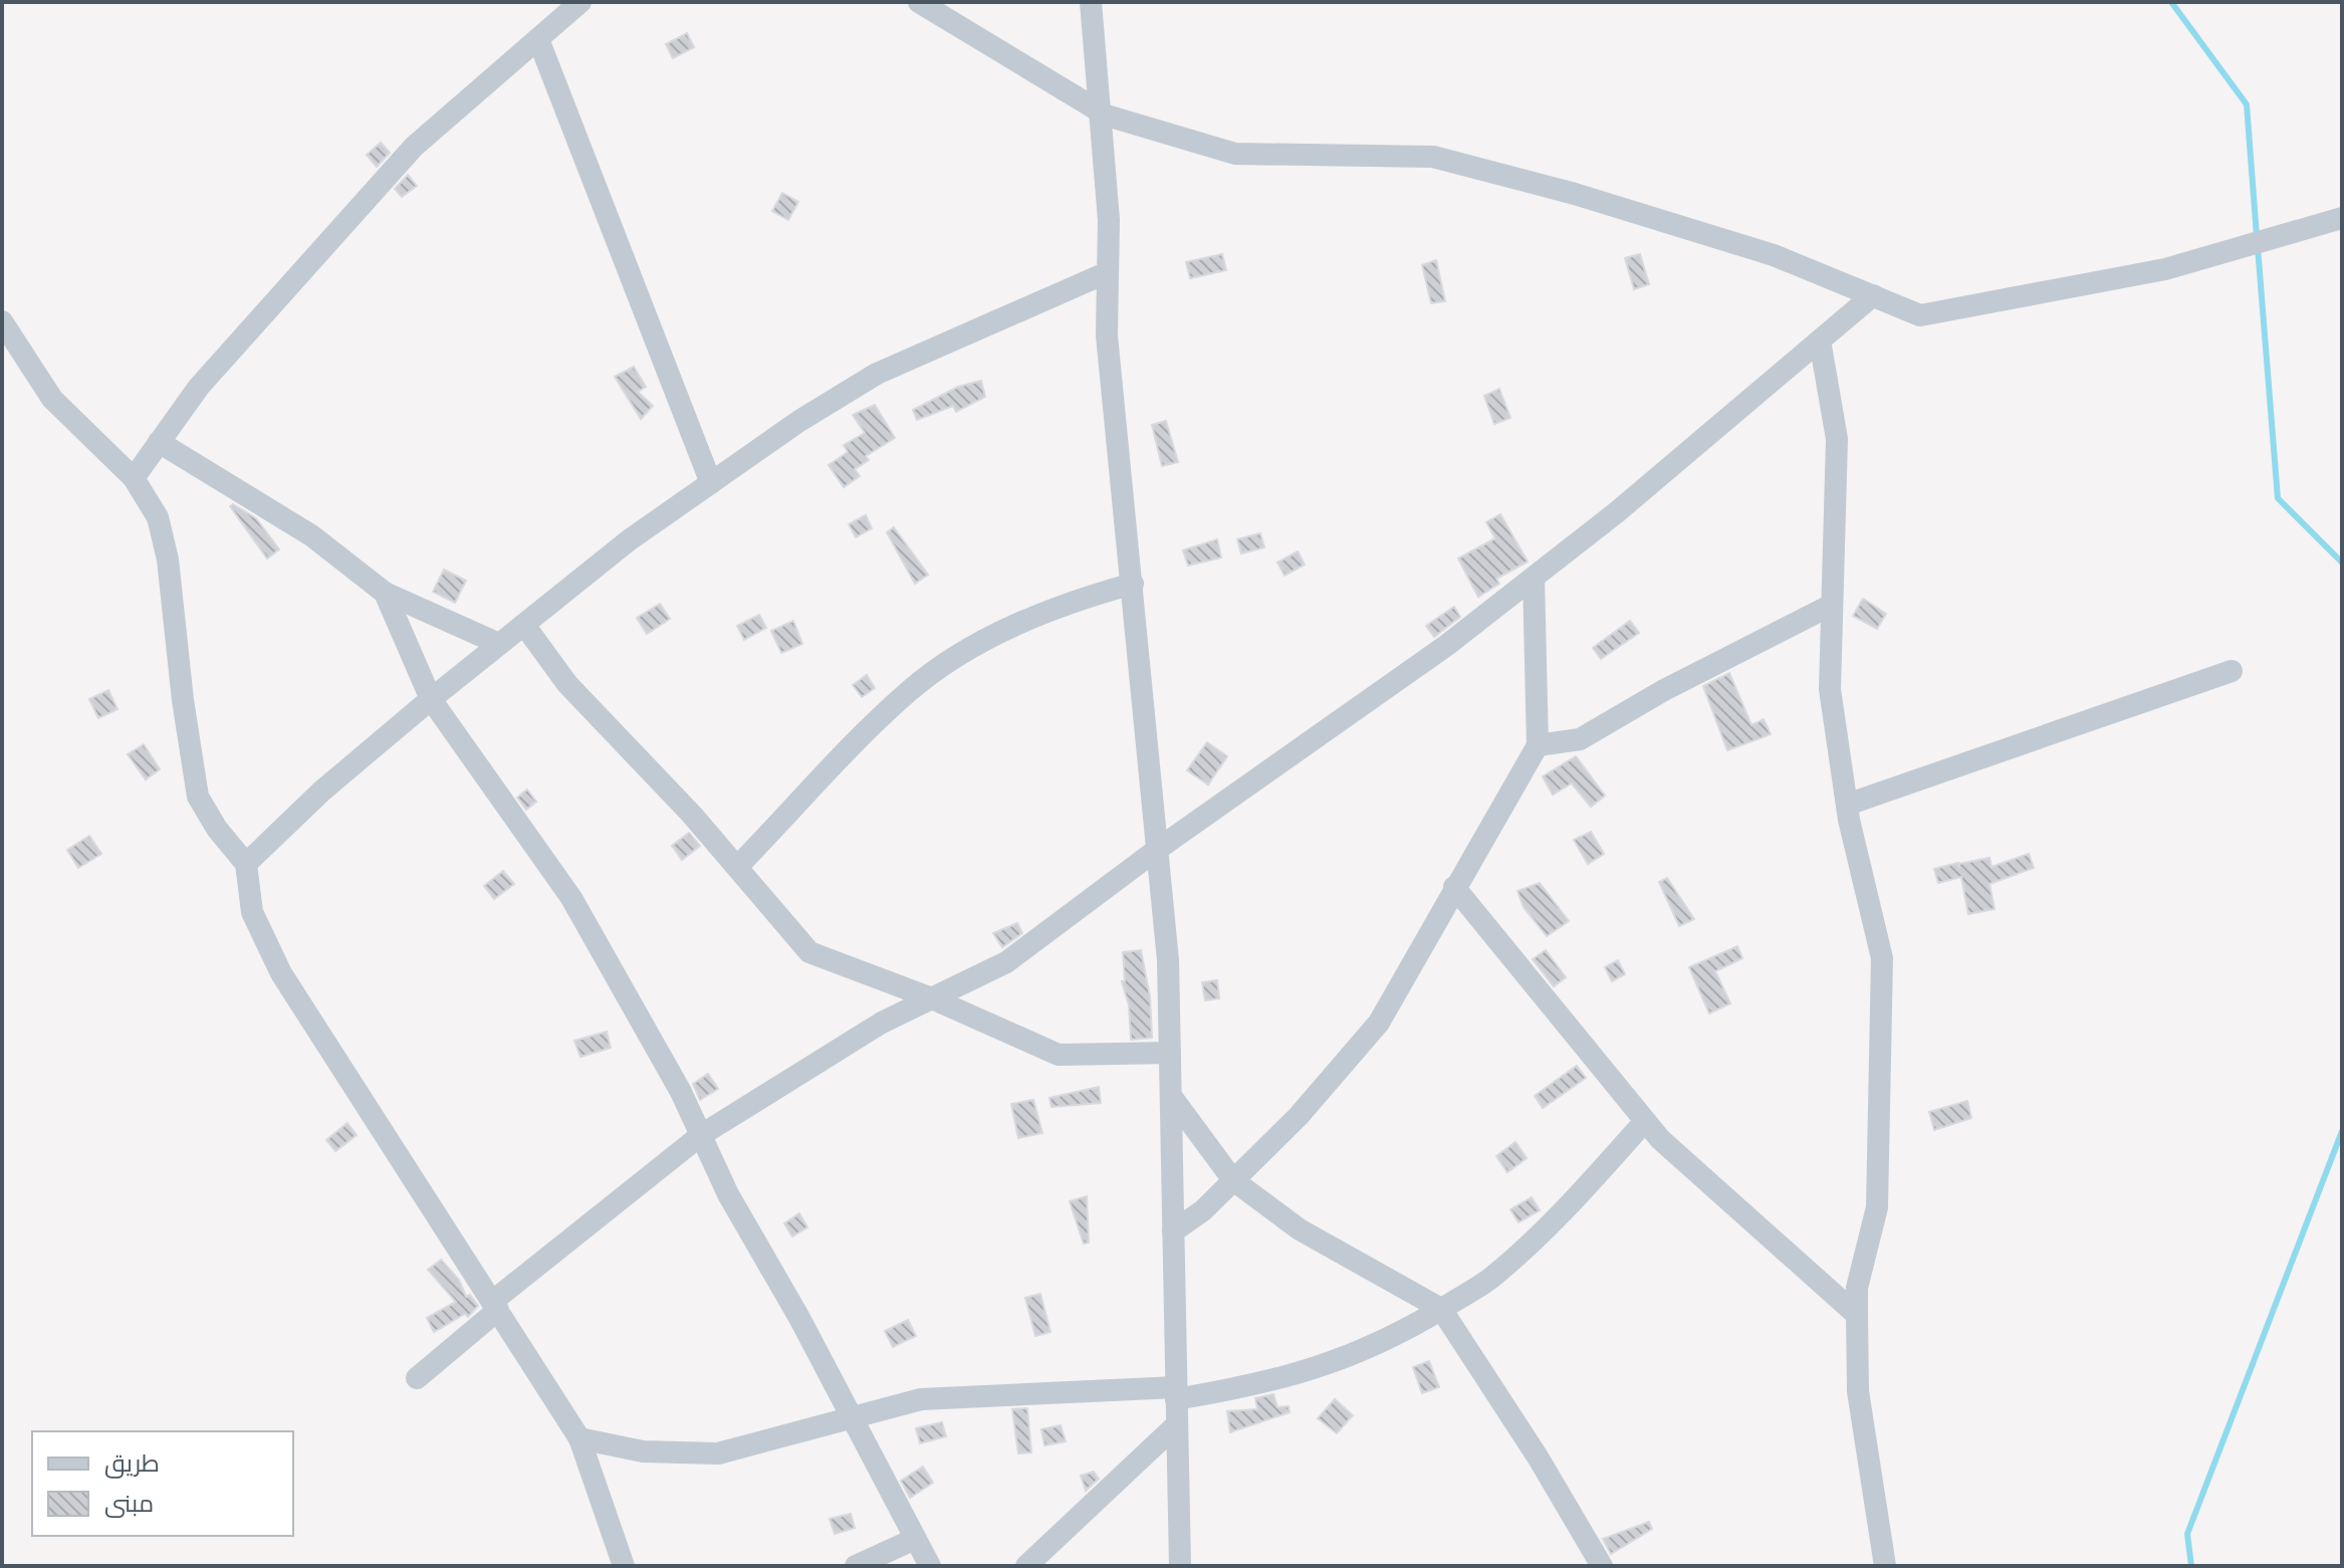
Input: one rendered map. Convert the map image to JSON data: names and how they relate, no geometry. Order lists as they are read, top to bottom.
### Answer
{
  "legend": ["طريق", "مبنى"]
}
